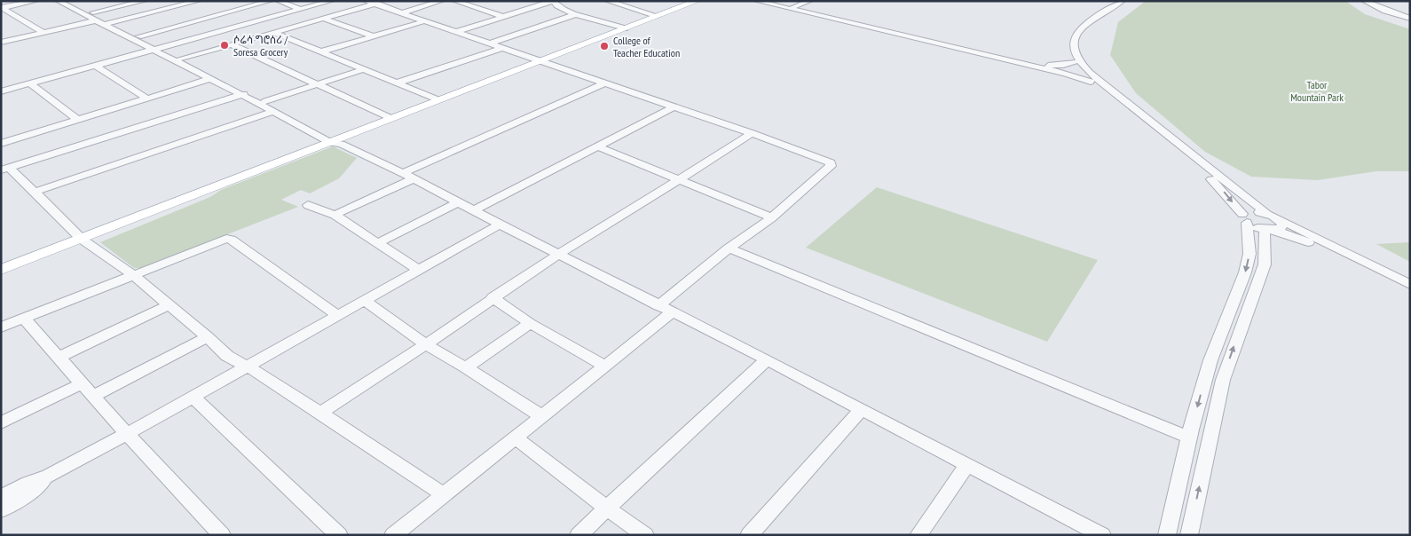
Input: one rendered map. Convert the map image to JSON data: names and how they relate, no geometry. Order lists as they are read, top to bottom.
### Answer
{
  "parks": ["Tabor Mountain Park"],
  "places": ["ሶሬሳ ግሮሰሪ / Soresa Grocery", "College of Teacher Education"]
}
